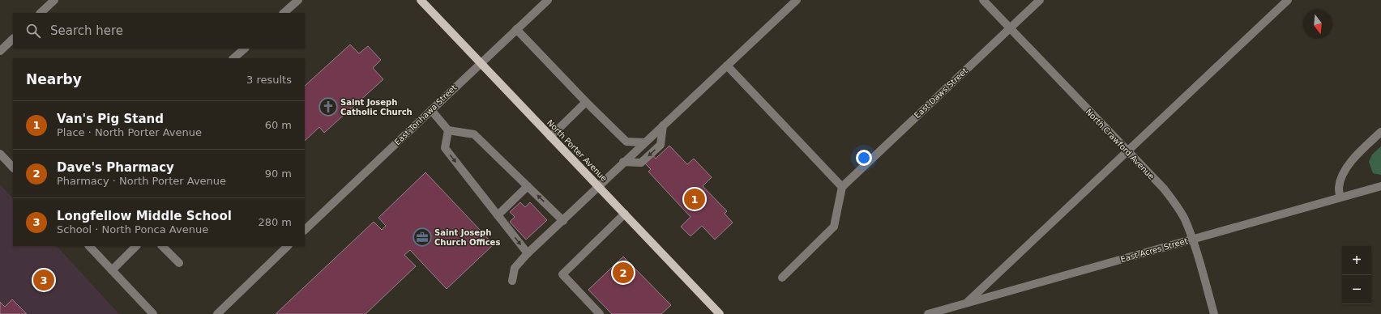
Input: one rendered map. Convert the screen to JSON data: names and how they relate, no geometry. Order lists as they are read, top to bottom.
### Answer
{
  "streets": {
    "main road": ["North Porter Avenue"],
    "street": [
      "East Daws Street",
      "East Tonhawa Street",
      "North Crawford Avenue",
      "East Acres Street"
    ]
  },
  "crossings": [
    ["East Daws Street", "North Crawford Avenue"],
    ["East Tonhawa Street", "North Porter Avenue"],
    ["North Crawford Avenue", "East Acres Street"]
  ],
  "places": {
    "church": ["Saint Joseph Catholic Church"],
    "office": ["Saint Joseph Church Offices"]
  },
  "north": "bottom",
  "page": {
    "search": "Search here",
    "heading": ["Nearby", "3 results"],
    "list": [
      {
        "mark": "1",
        "name": "Van's Pig Stand",
        "note": "Place · North Porter Avenue",
        "value": "60 m"
      },
      {
        "mark": "2",
        "name": "Dave's Pharmacy",
        "note": "Pharmacy · North Porter Avenue",
        "value": "90 m"
      },
      {
        "mark": "3",
        "name": "Longfellow Middle School",
        "note": "School · North Ponca Avenue",
        "value": "280 m"
      }
    ],
    "pins": ["1", "2", "3"],
    "map_buttons": ["+", "−"]
  }
}
